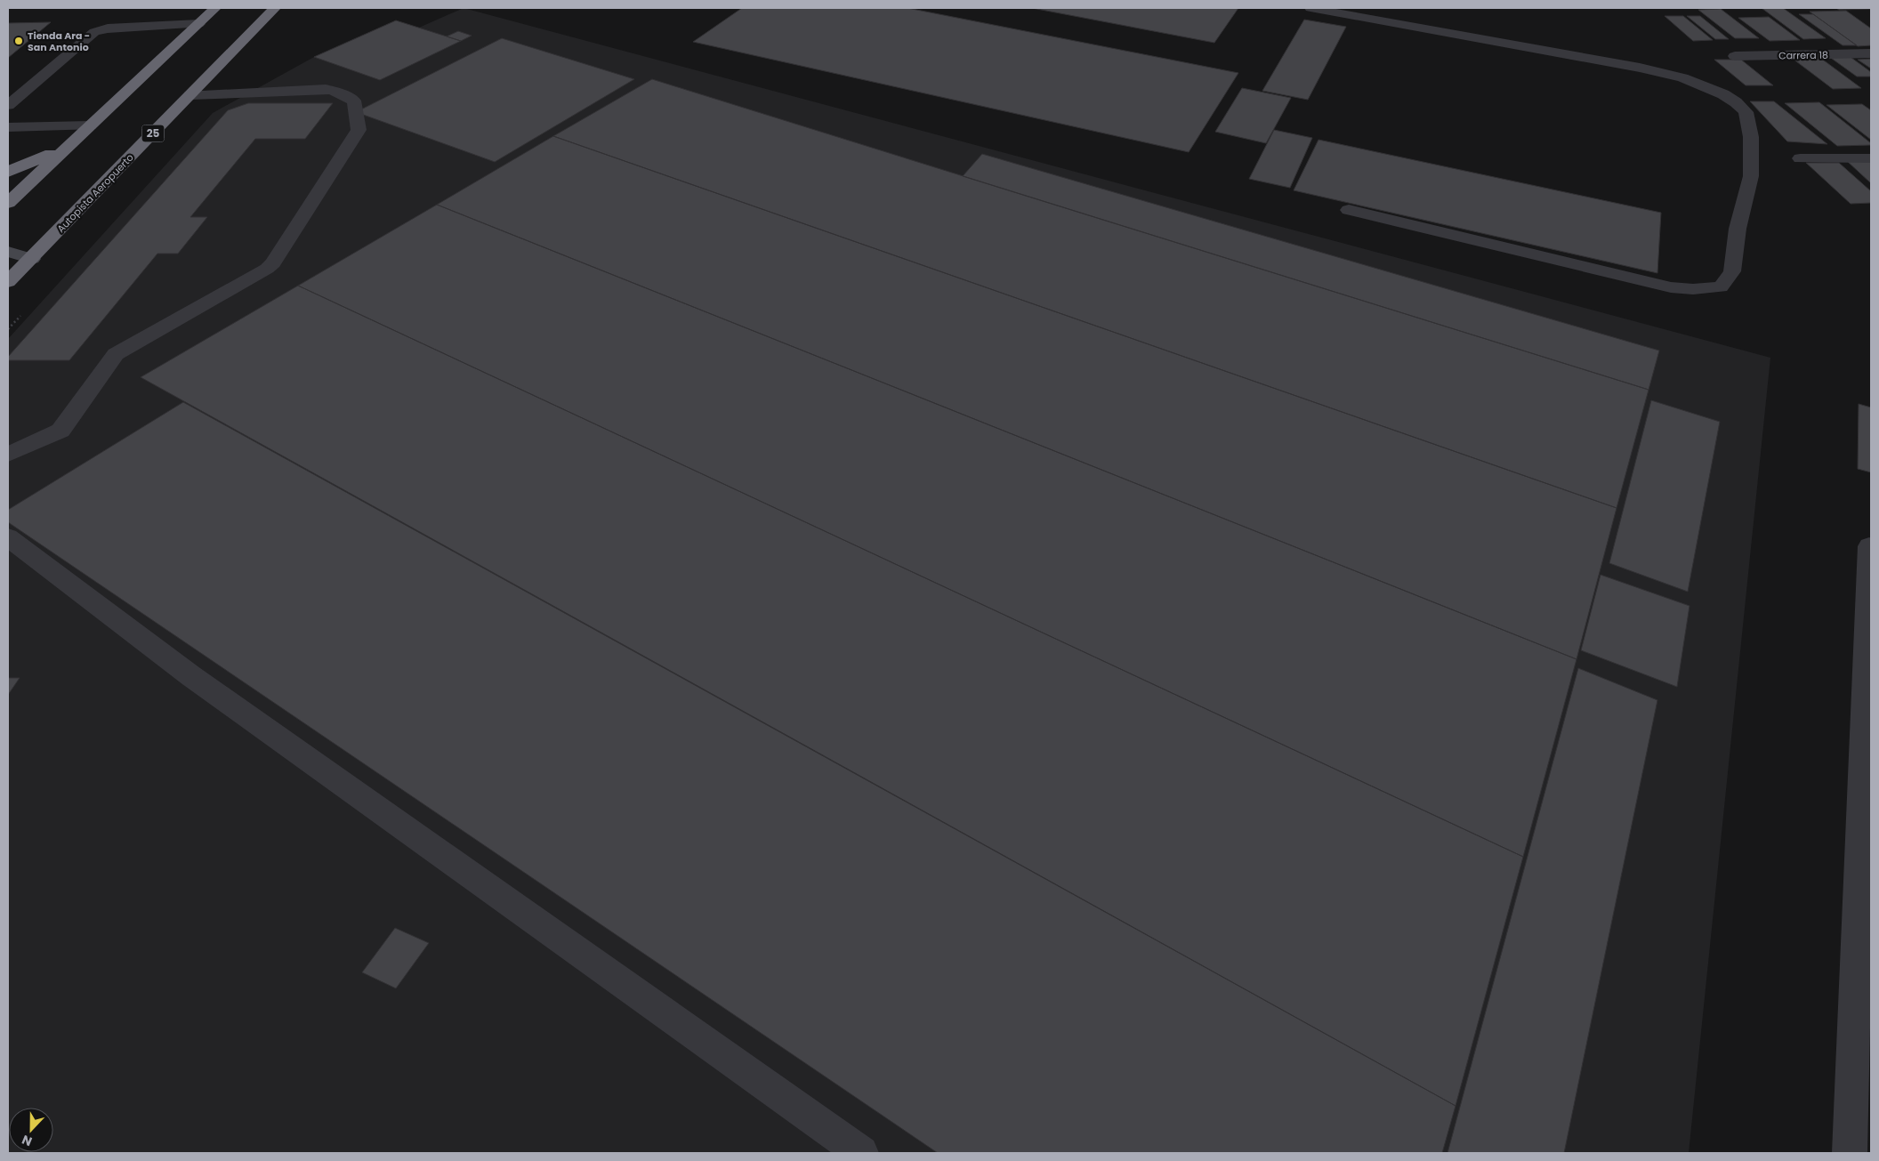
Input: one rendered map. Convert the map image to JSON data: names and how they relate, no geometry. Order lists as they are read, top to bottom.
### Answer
{
  "streets": {
    "highway": ["25", "Autopista Aeropuerto"],
    "street": ["Carrera 18"]
  },
  "places": ["Tienda Ara - San Antonio"],
  "north": "bottom"
}
